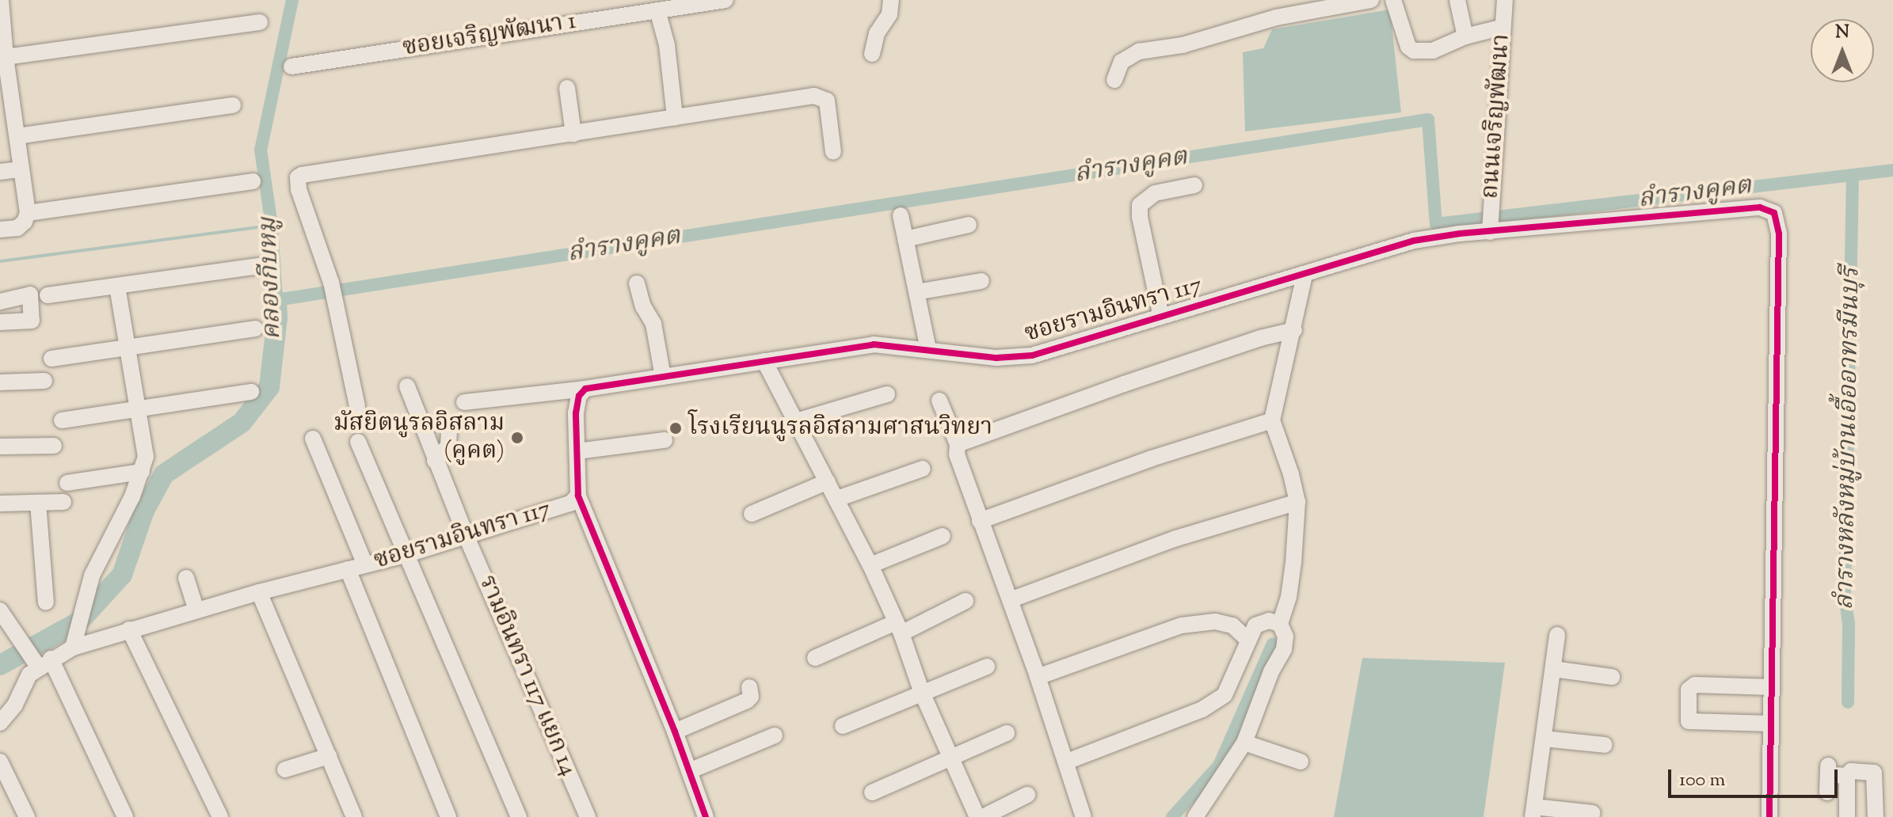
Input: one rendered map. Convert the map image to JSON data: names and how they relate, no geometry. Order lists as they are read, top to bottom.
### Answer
{
  "streets": {
    "street": [
      "ซอยเจริญพัฒนา 1",
      "ถนนเจริญพัฒนา",
      "ซอยรามอินทรา 117",
      "รามอินทรา 117 แยก 14"
    ]
  },
  "crossings": [
    ["ถนนเจริญพัฒนา", "ซอยรามอินทรา 117"],
    ["ซอยรามอินทรา 117", "รามอินทรา 117 แยก 14"]
  ],
  "water": ["ลำรางคูคต", "คลองกีบหมู", "ลำรางหลังหมู่บ้านเอื้ออาทรมีนบุรี"],
  "places": ["โรงเรียนนูรลอิสลามศาสนวิทยา", "มัสยิตนูรลอิสลาม (คูคต)"],
  "scale_bar": "100 m",
  "north": "top"
}
